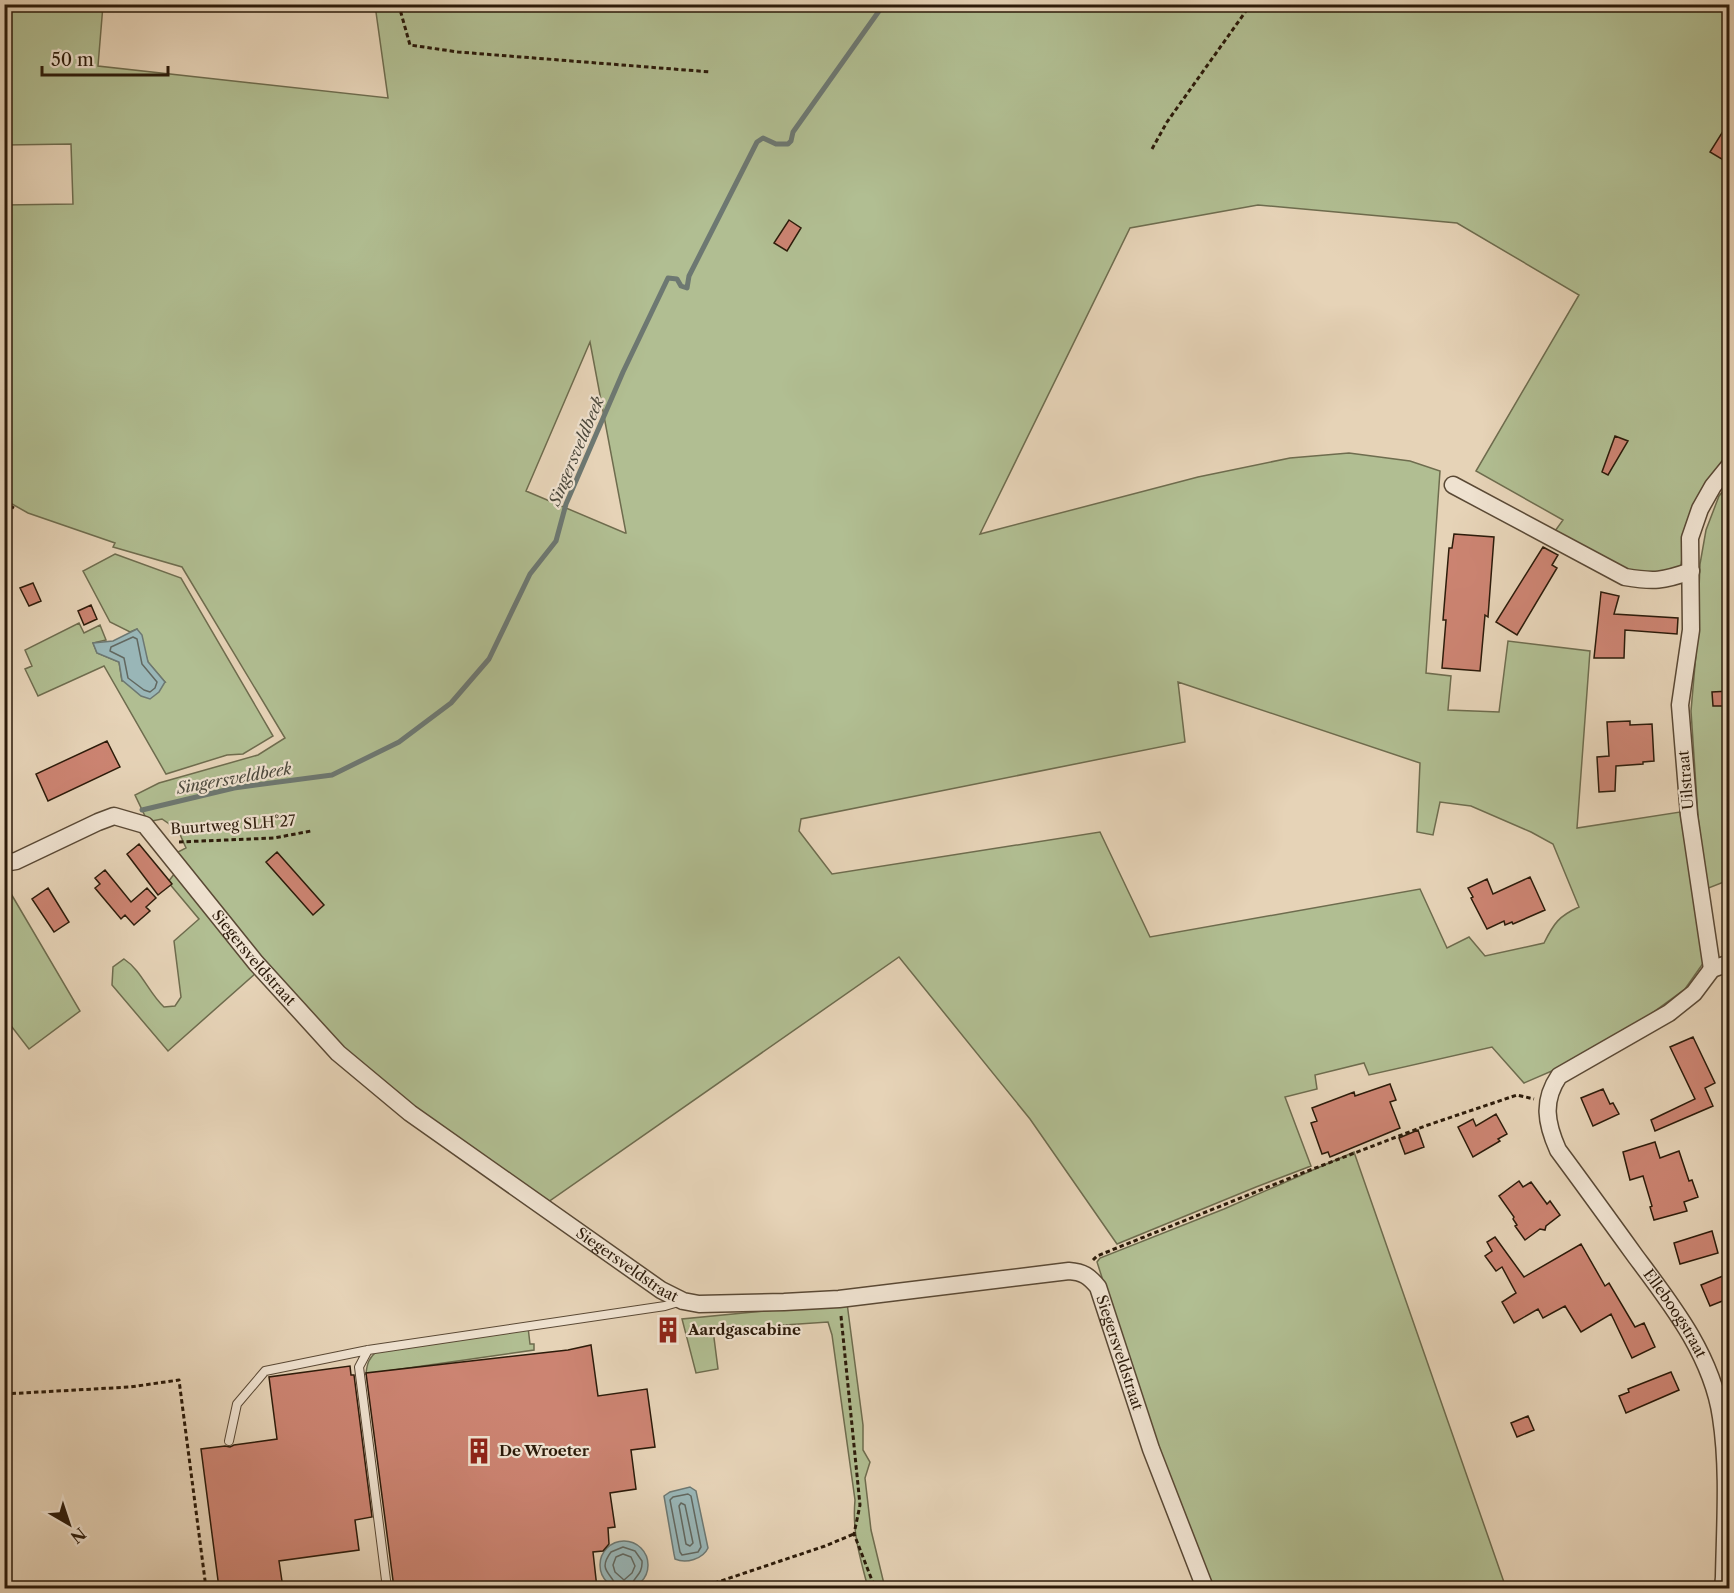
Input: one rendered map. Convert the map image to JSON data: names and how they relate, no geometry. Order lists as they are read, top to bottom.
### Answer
{
  "streets": {
    "street": ["Uilstraat", "Siegersveldstraat", "Elleboogstraat"],
    "path": ["Buurtweg SLH°27"]
  },
  "crossings": [
    ["Buurtweg SLH°27", "Siegersveldstraat"]
  ],
  "water": ["Singersveldbeek"],
  "places": {
    "building": ["Aardgascabine", "De Wroeter"]
  },
  "scale_bar": "50 m",
  "north": "bottom right"
}
